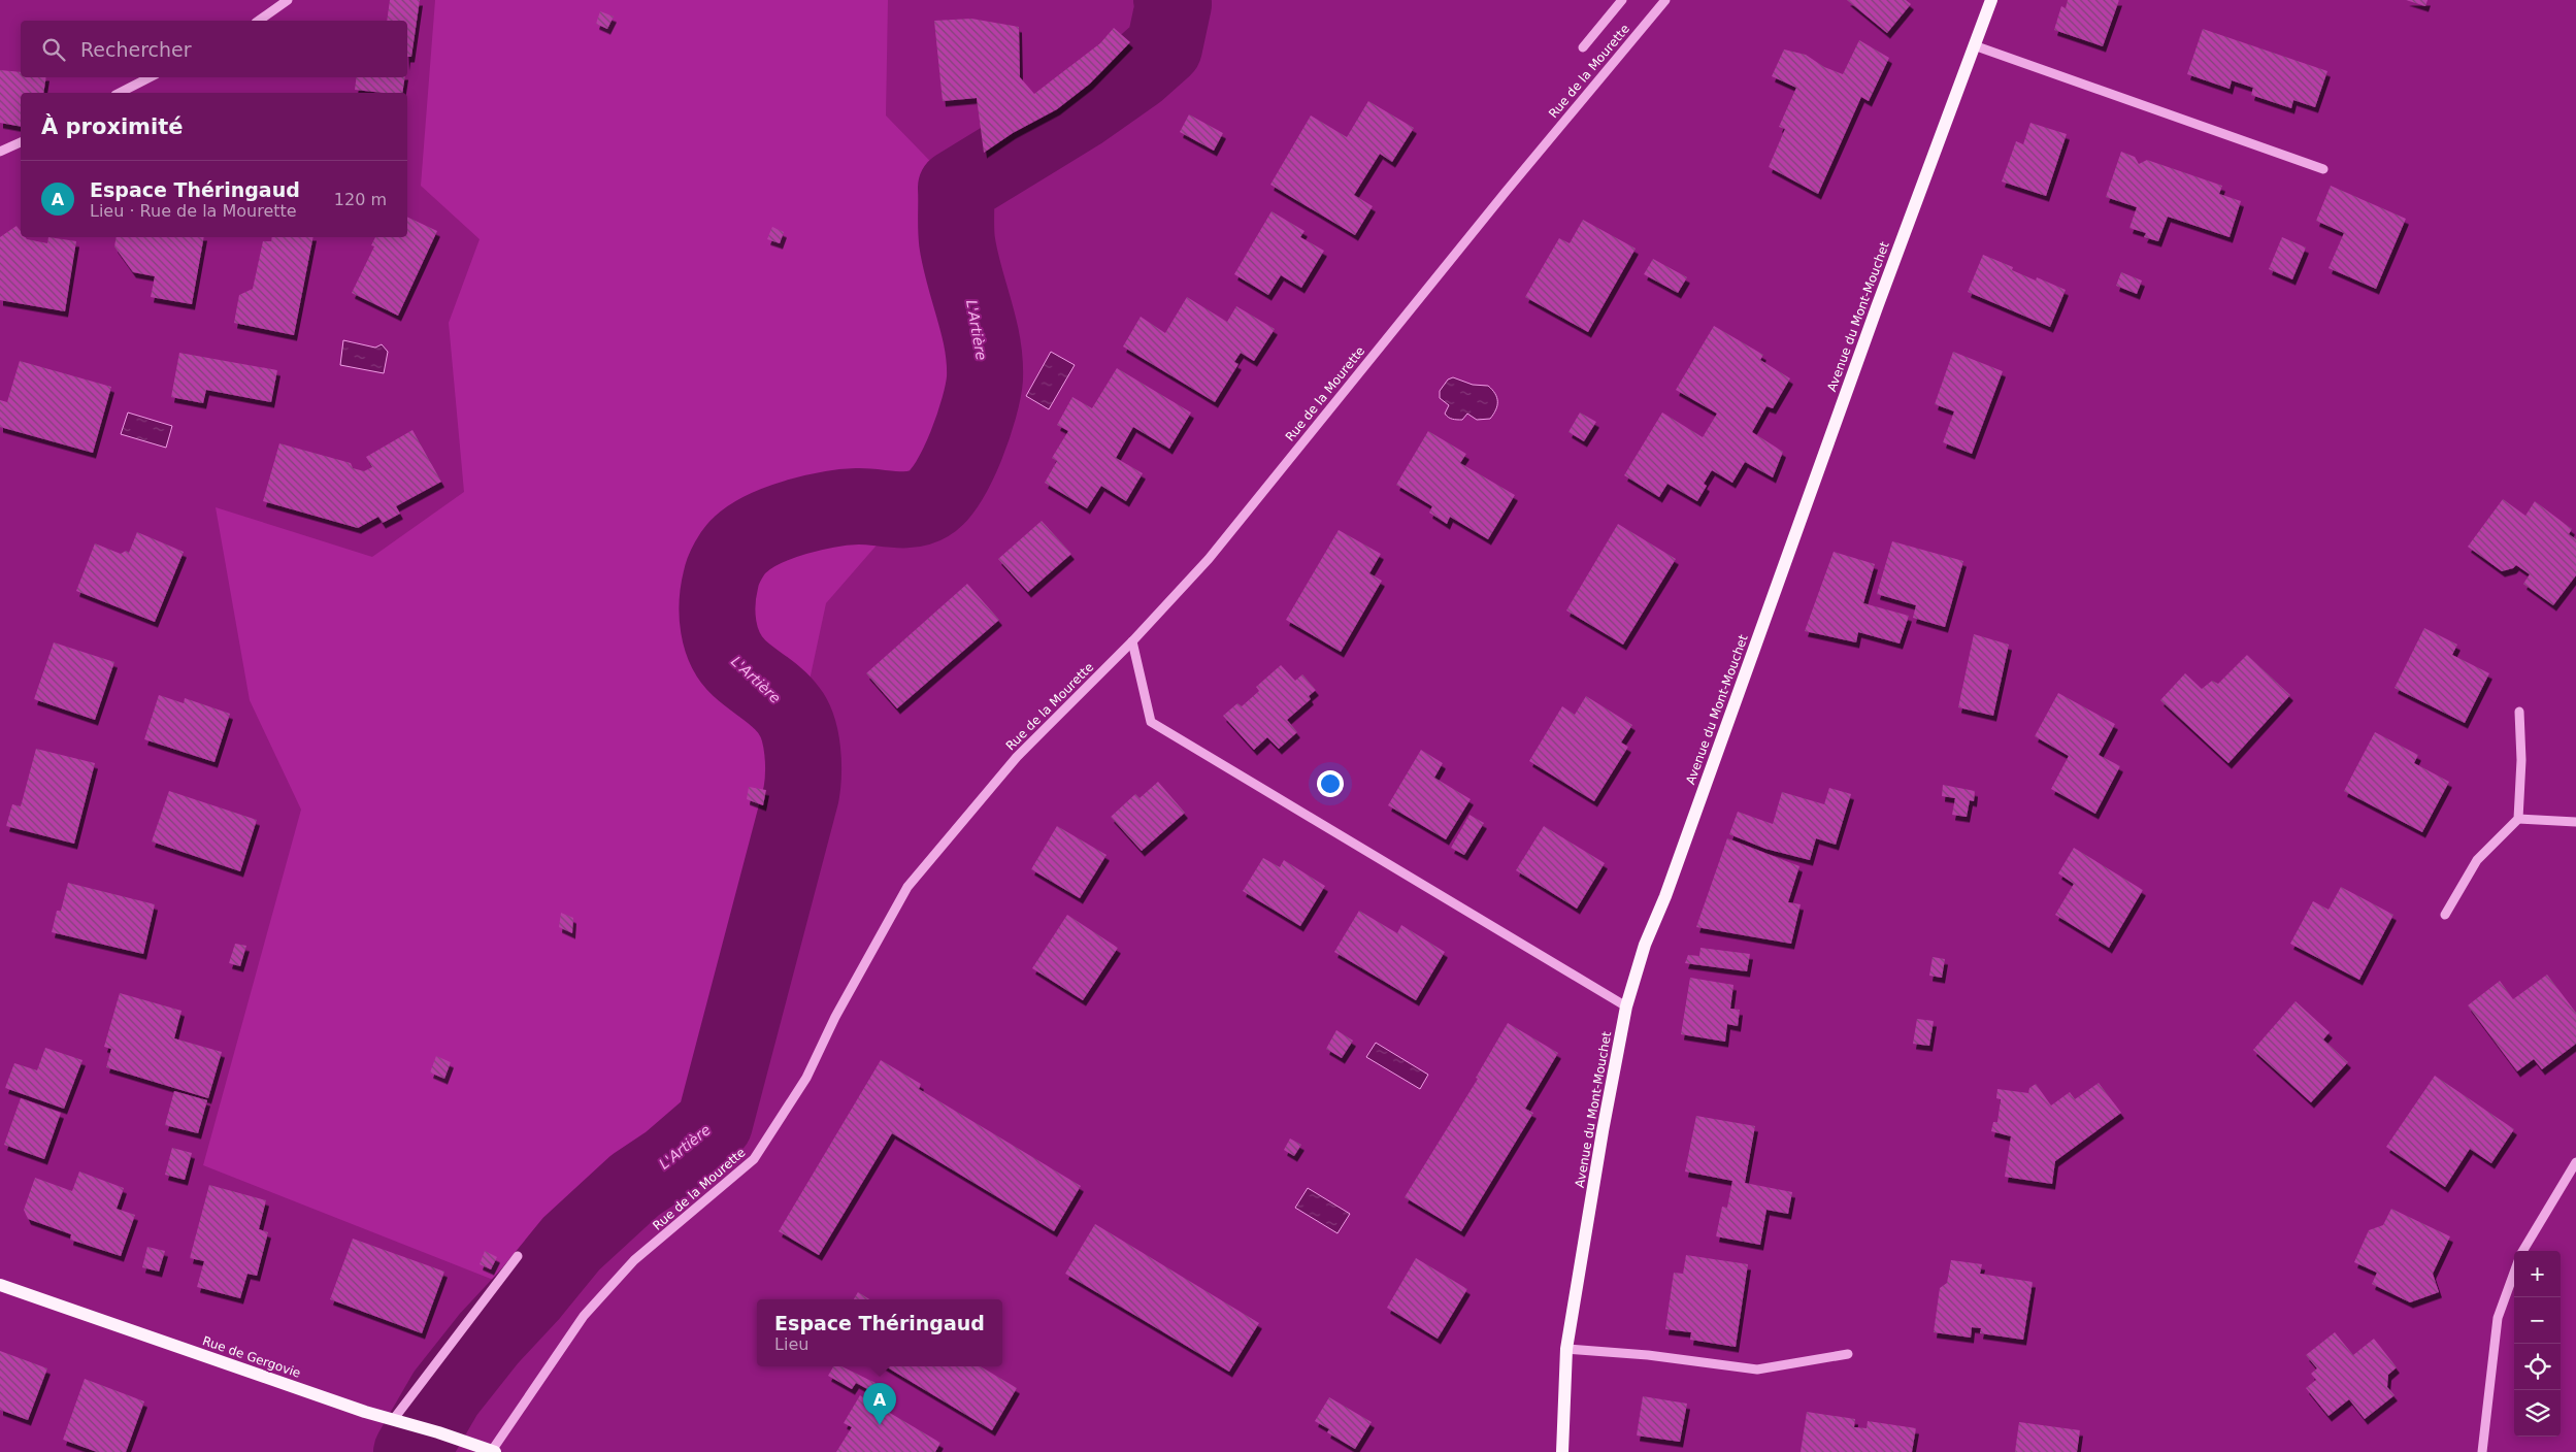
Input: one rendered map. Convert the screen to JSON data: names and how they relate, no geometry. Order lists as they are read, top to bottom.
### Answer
{
  "streets": {
    "main road": ["Avenue du Mont-Mouchet", "Rue de Gergovie"],
    "street": ["Rue de la Mourette"]
  },
  "crossings": [
    ["Rue de la Mourette", "Rue de Gergovie"]
  ],
  "water": ["L'Artière"],
  "page": {
    "search": "Rechercher",
    "heading": "À proximité",
    "list": [
      {
        "mark": "A",
        "name": "Espace Théringaud",
        "note": "Lieu · Rue de la Mourette",
        "value": "120 m"
      }
    ],
    "map_buttons": ["+", "−"],
    "popup": ["Espace Théringaud", "Lieu"],
    "pins": "A"
  }
}
